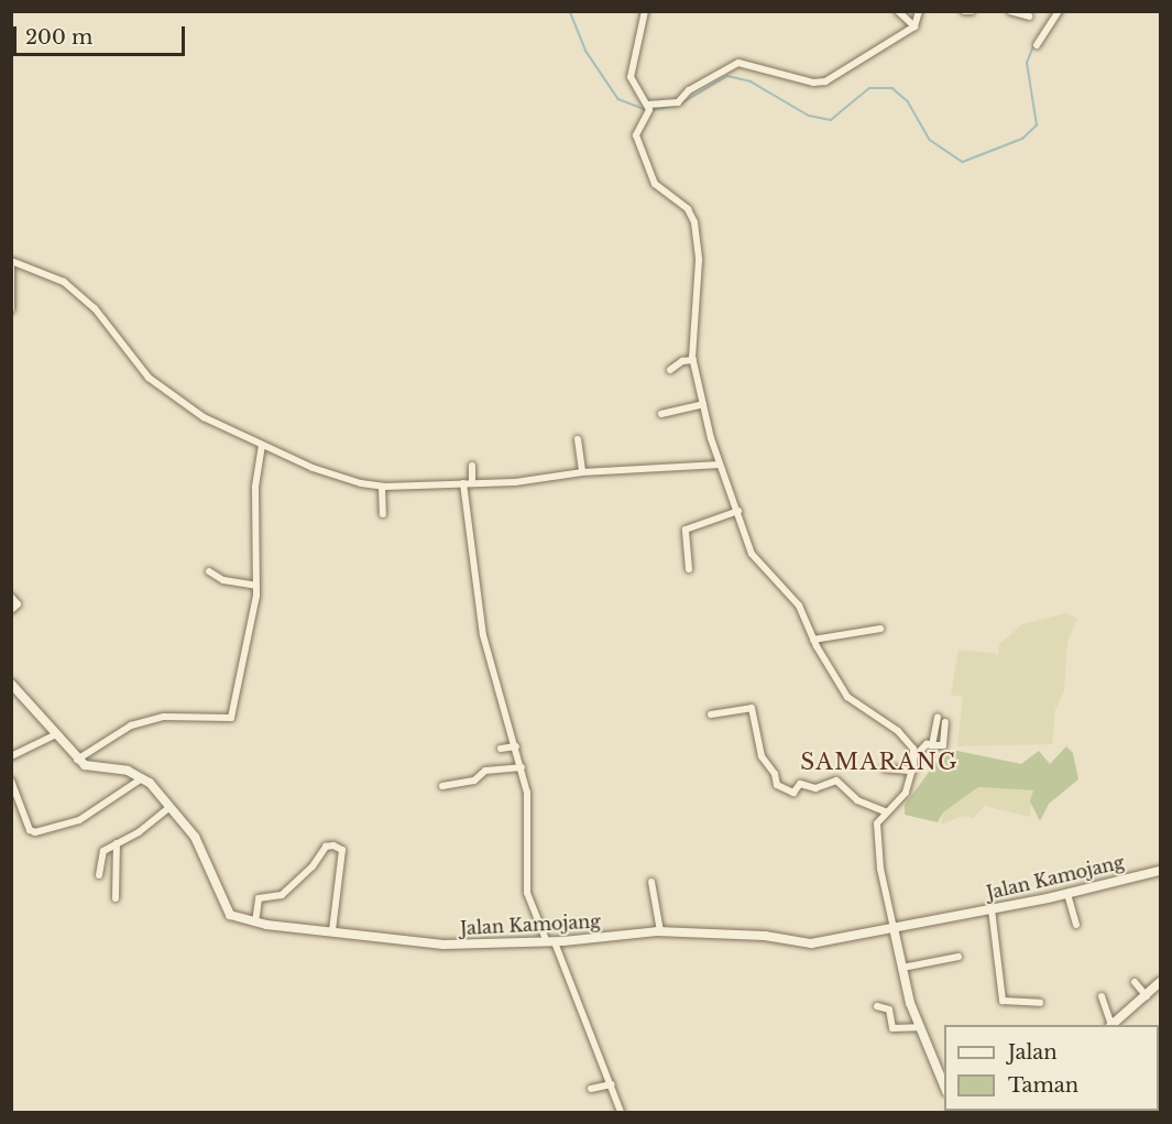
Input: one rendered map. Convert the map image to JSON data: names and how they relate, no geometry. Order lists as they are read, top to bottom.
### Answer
{
  "streets": {
    "main road": ["Jalan Kamojang"]
  },
  "districts": ["SAMARANG"],
  "legend": ["Jalan", "Taman"],
  "scale_bar": "200 m"
}
